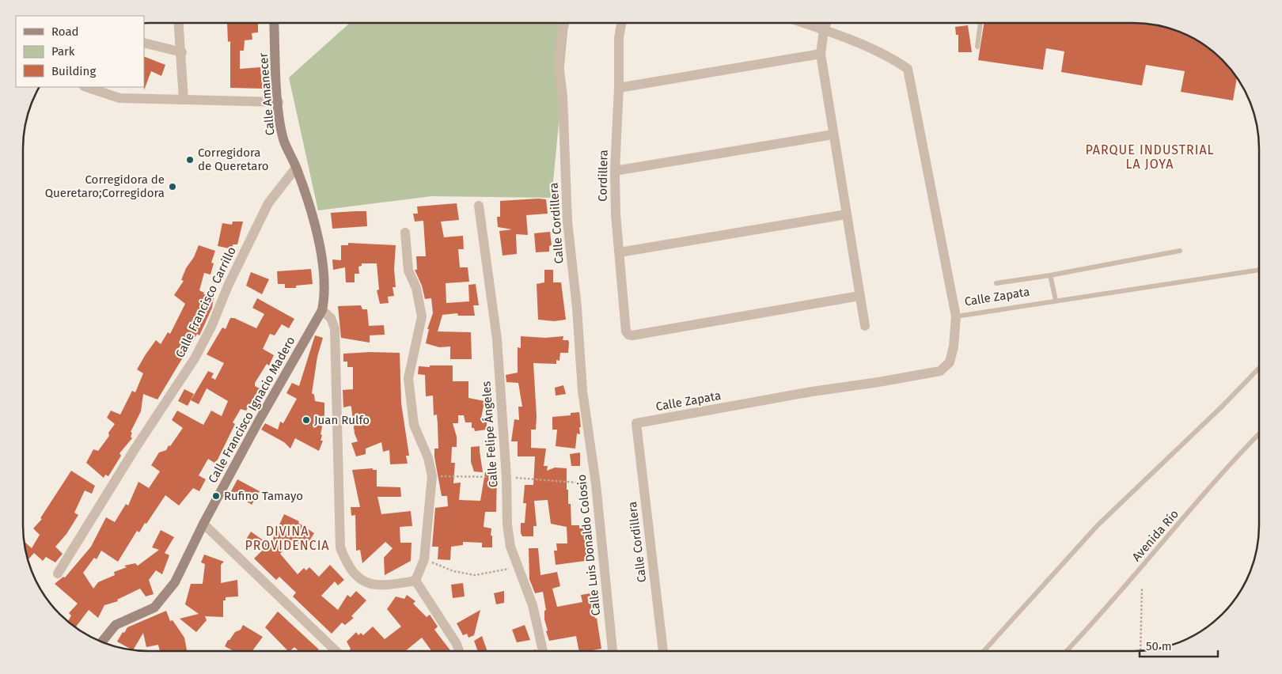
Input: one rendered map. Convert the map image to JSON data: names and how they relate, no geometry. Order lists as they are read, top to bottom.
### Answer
{
  "streets": {
    "main road": ["Calle Amanecer", "Calle Francisco Ignacio Madero"],
    "street": [
      "Cordillera",
      "Calle Cordillera",
      "Calle Zapata",
      "Calle Francisco Carrillo",
      "Calle Felipe Ángeles",
      "Calle Luis Donaldo Colosio"
    ],
    "lane": ["Avenida Río"]
  },
  "crossings": [
    ["Calle Amanecer", "Calle Francisco Carrillo"],
    ["Calle Amanecer", "Calle Francisco Ignacio Madero"],
    ["Calle Cordillera", "Calle Zapata"],
    ["Calle Cordillera", "Calle Luis Donaldo Colosio"],
    ["Calle Francisco Carrillo", "Calle Francisco Ignacio Madero"]
  ],
  "districts": ["PARQUE INDUSTRIAL LA JOYA", "DIVINA PROVIDENCIA"],
  "places": [
    "Corregidora de Queretaro",
    "Corregidora de Queretaro;Corregidora",
    "Juan Rulfo",
    "Rufino Tamayo"
  ],
  "legend": ["Road", "Park", "Building"],
  "scale_bar": "50 m"
}
